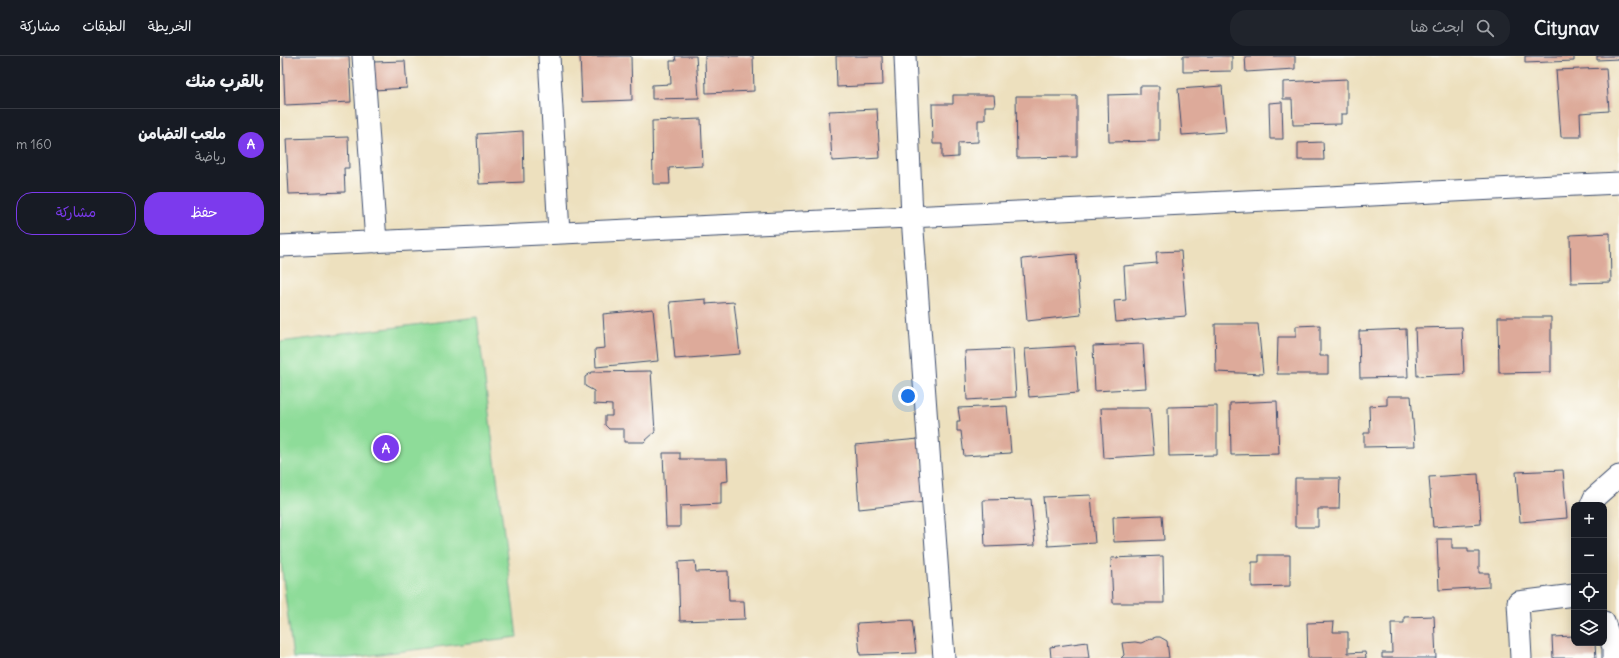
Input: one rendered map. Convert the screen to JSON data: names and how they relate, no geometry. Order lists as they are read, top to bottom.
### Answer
{
  "page": {
    "header": "Citynav",
    "search": "ابحث هنا",
    "nav": ["الخريطة", "الطبقات", "مشاركة"],
    "heading": "بالقرب منك",
    "list": [
      {
        "mark": "A",
        "name": "ملعب التضامن",
        "note": "رياضة",
        "value": "160 m"
      }
    ],
    "buttons": ["حفظ", "مشاركة"],
    "pins": "A",
    "map_buttons": ["+", "−"]
  }
}
